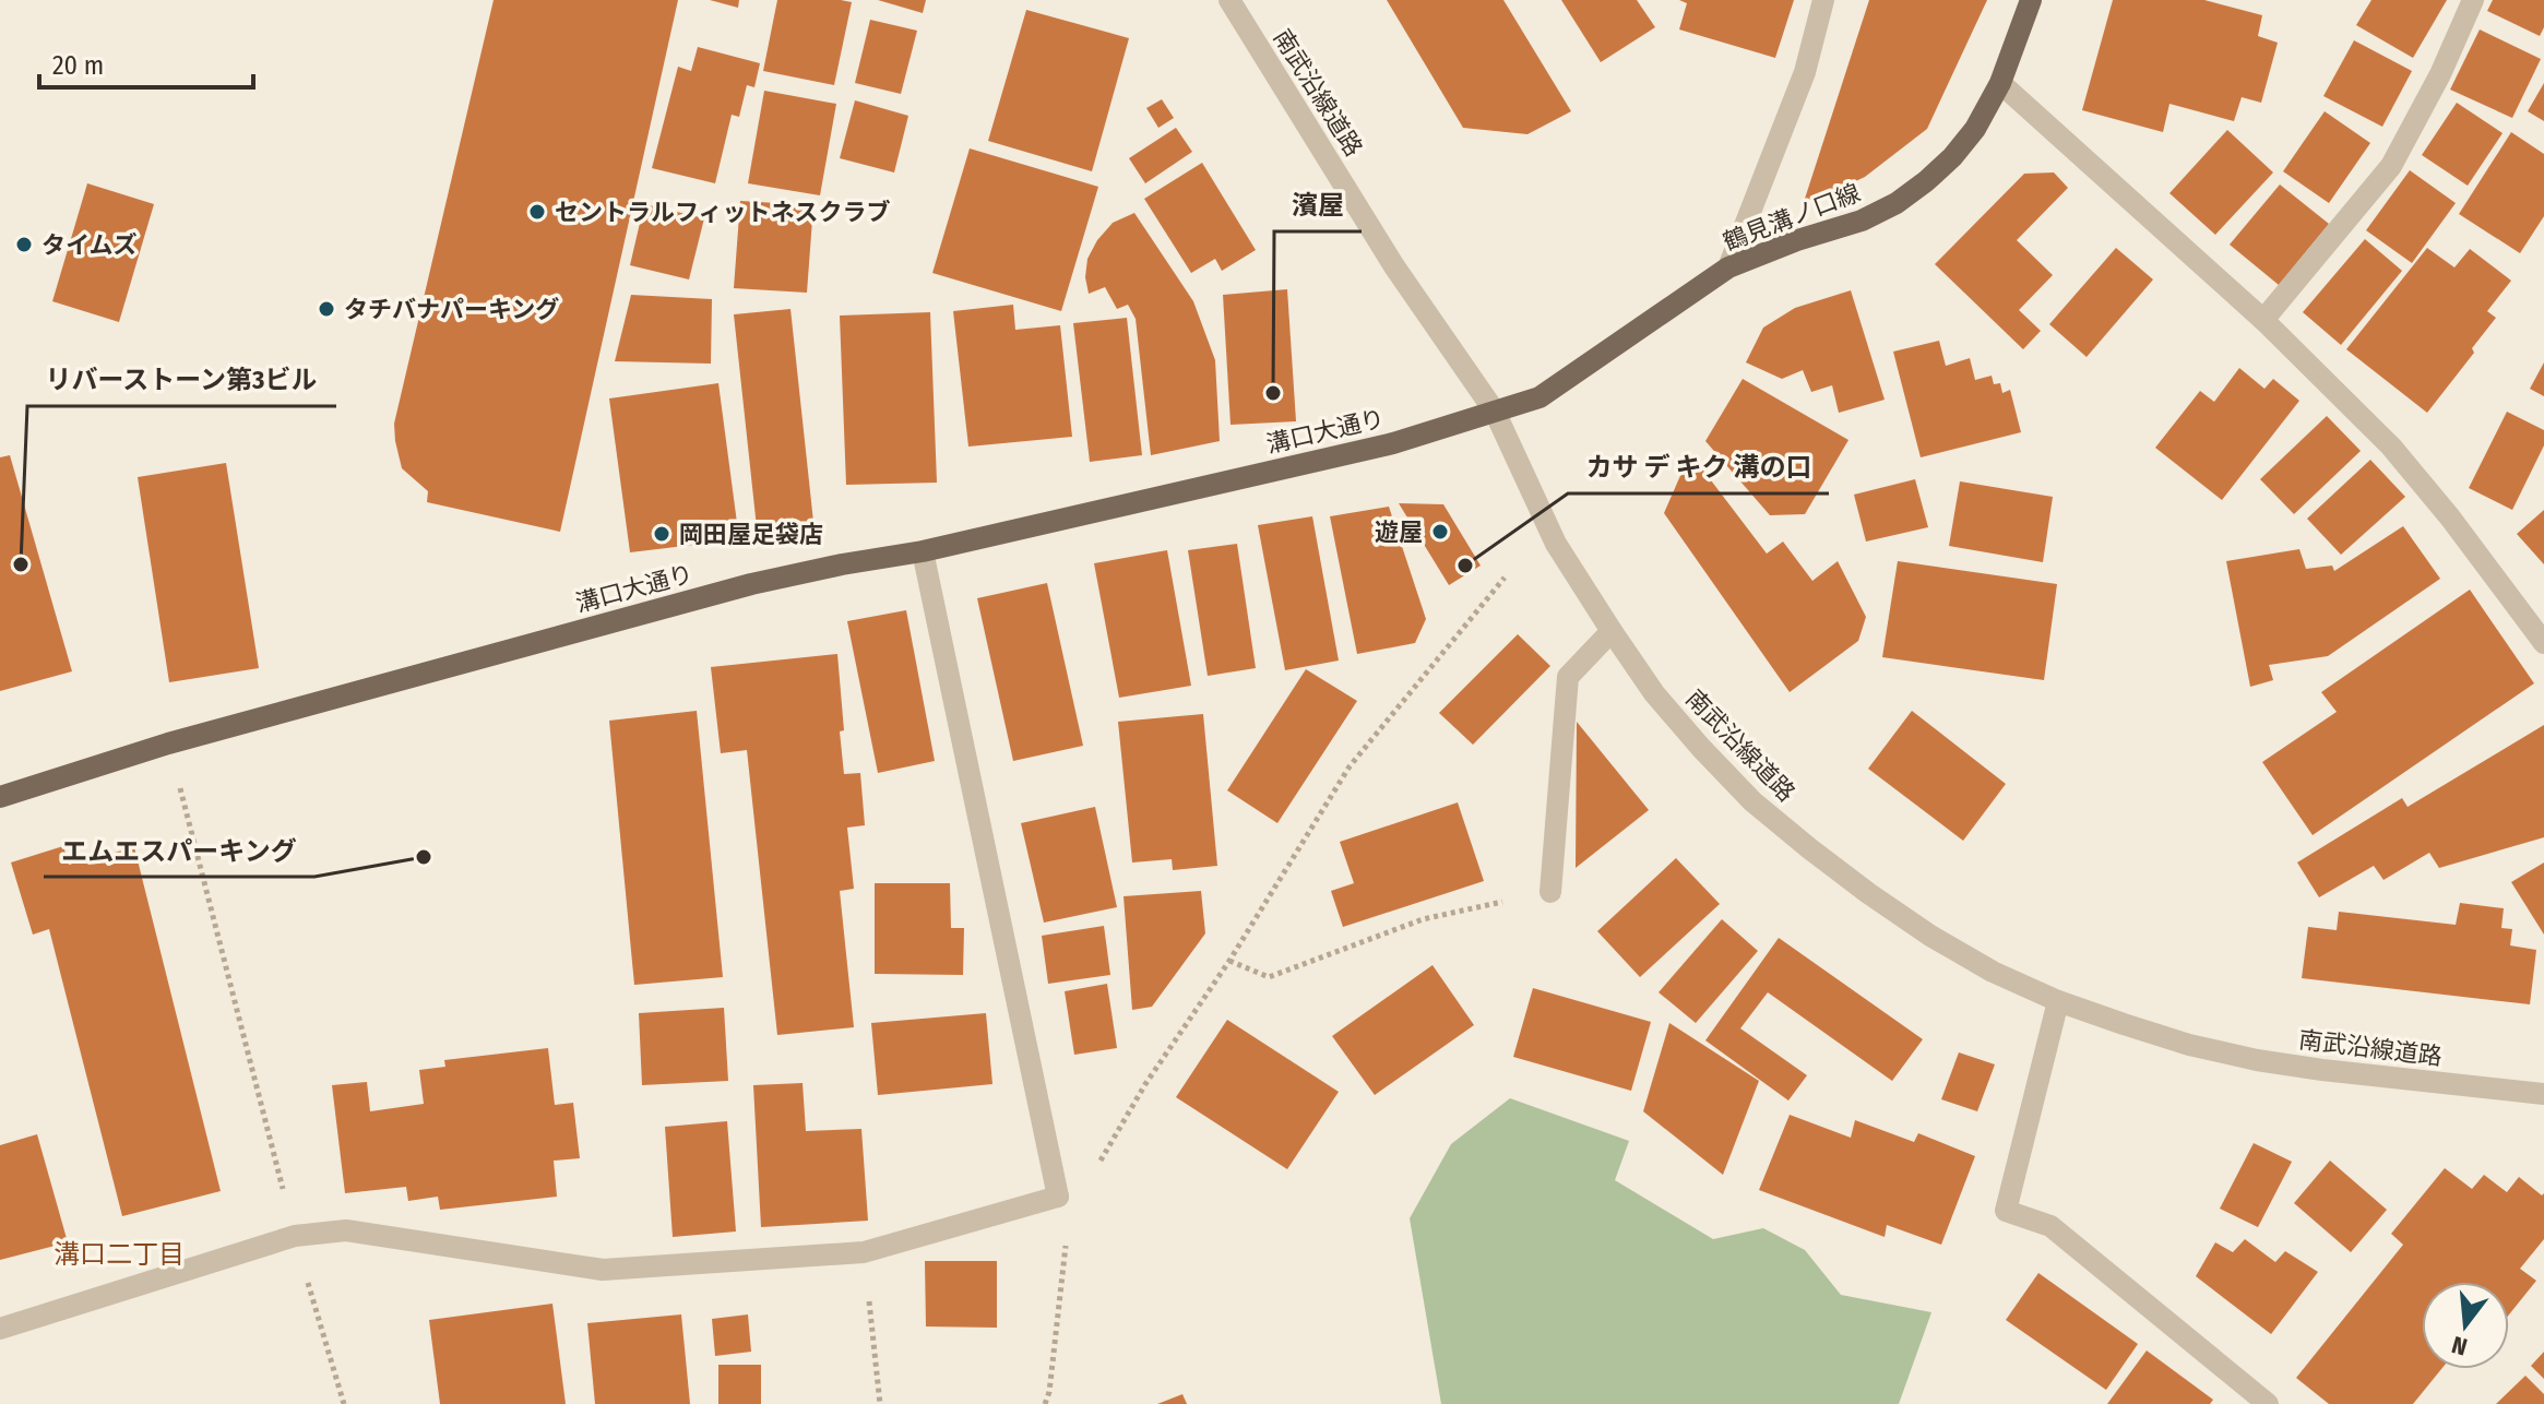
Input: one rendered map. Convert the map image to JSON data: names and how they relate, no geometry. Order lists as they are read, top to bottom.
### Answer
{
  "streets": {
    "main road": ["鶴見溝ノ口線", "溝口大通り"],
    "street": ["南武沿線道路"]
  },
  "crossings": [
    ["南武沿線道路", "鶴見溝ノ口線"],
    ["南武沿線道路", "溝口大通り"],
    ["鶴見溝ノ口線", "溝口大通り"]
  ],
  "districts": ["溝口二丁目"],
  "places": [
    "セントラルフィットネスクラブ",
    "タイムズ",
    "タチバナパーキング",
    "濱屋",
    "遊屋",
    "岡田屋足袋店",
    "リバーストーン第3ビル",
    "カサ デ キク 溝の口",
    "エムエスパーキング"
  ],
  "scale_bar": "20 m",
  "north": "bottom"
}
